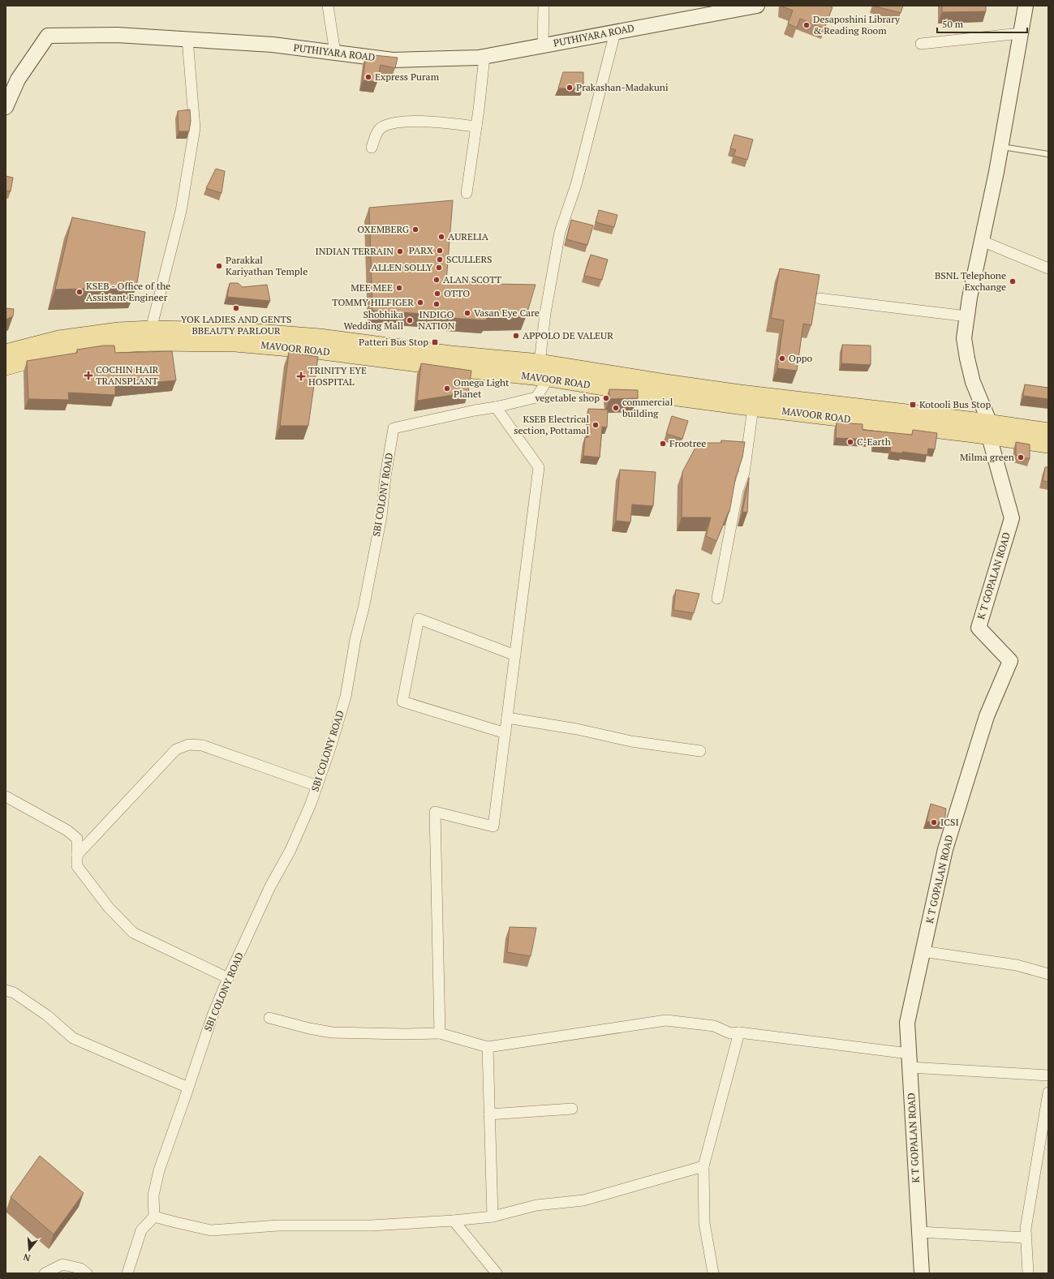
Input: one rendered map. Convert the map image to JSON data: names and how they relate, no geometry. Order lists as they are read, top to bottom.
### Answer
{
  "streets": {
    "main road": ["MAVOOR ROAD"],
    "street": ["PUTHIYARA ROAD", "SBI COLONY ROAD", "K T GOPALAN ROAD"]
  },
  "crossings": [
    ["MAVOOR ROAD", "SBI COLONY ROAD"],
    ["MAVOOR ROAD", "K T GOPALAN ROAD"]
  ],
  "places": {
    "other": [
      "Desaposhini Library & Reading Room",
      "Express Puram",
      "Prakashan-Madakuni",
      "OXEMBERG",
      "AURELIA",
      "PARX",
      "INDIAN TERRAIN",
      "SCULLERS",
      "Parakkal Kariyathan Temple",
      "ALLEN SOLLY",
      "ALAN SCOTT",
      "BSNL Telephone Exchange",
      "MEE MEE",
      "KSEB - Office of the Assistant Engineer",
      "OTTO",
      "TOMMY HILFIGER",
      "INDIGO NATION",
      "YOK LADIES AND GENTS BBEAUTY PARLOUR",
      "Vasan Eye Care",
      "Shobhika Wedding Mall",
      "APPOLO DE VALEUR",
      "Oppo",
      "Omega Light Planet",
      "vegetable shop",
      "commercial building",
      "KSEB Electrical section, Pottamal",
      "C-Earth",
      "Frootree",
      "Milma green",
      "ICSI"
    ],
    "transit": ["Patteri Bus Stop", "Kotooli Bus Stop"],
    "health": ["COCHIN HAIR TRANSPLANT", "TRINITY EYE HOSPITAL"]
  },
  "scale_bar": "50 m",
  "north": "bottom"
}
